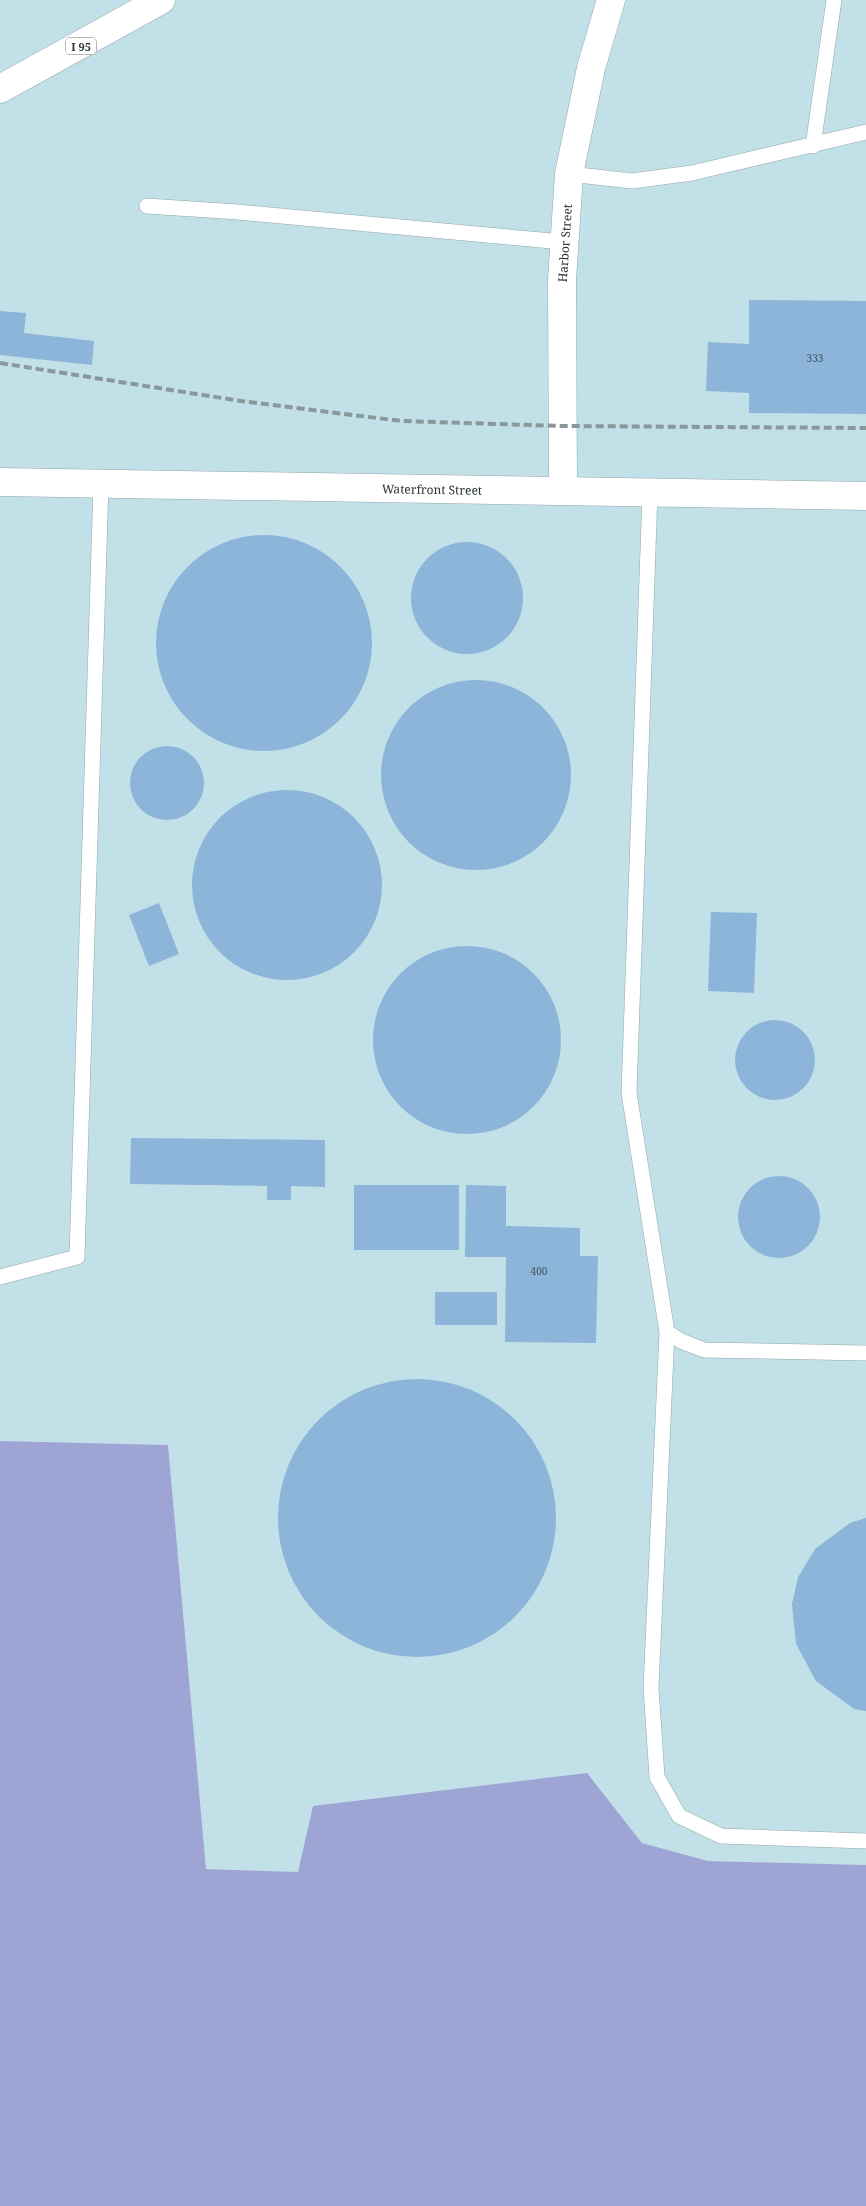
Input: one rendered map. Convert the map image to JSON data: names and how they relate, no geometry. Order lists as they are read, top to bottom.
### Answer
{
  "streets": {
    "main road": ["I 95", "Harbor Street", "Waterfront Street"]
  },
  "crossings": [
    ["Harbor Street", "Waterfront Street"]
  ],
  "house_numbers": ["333", "400"]
}
